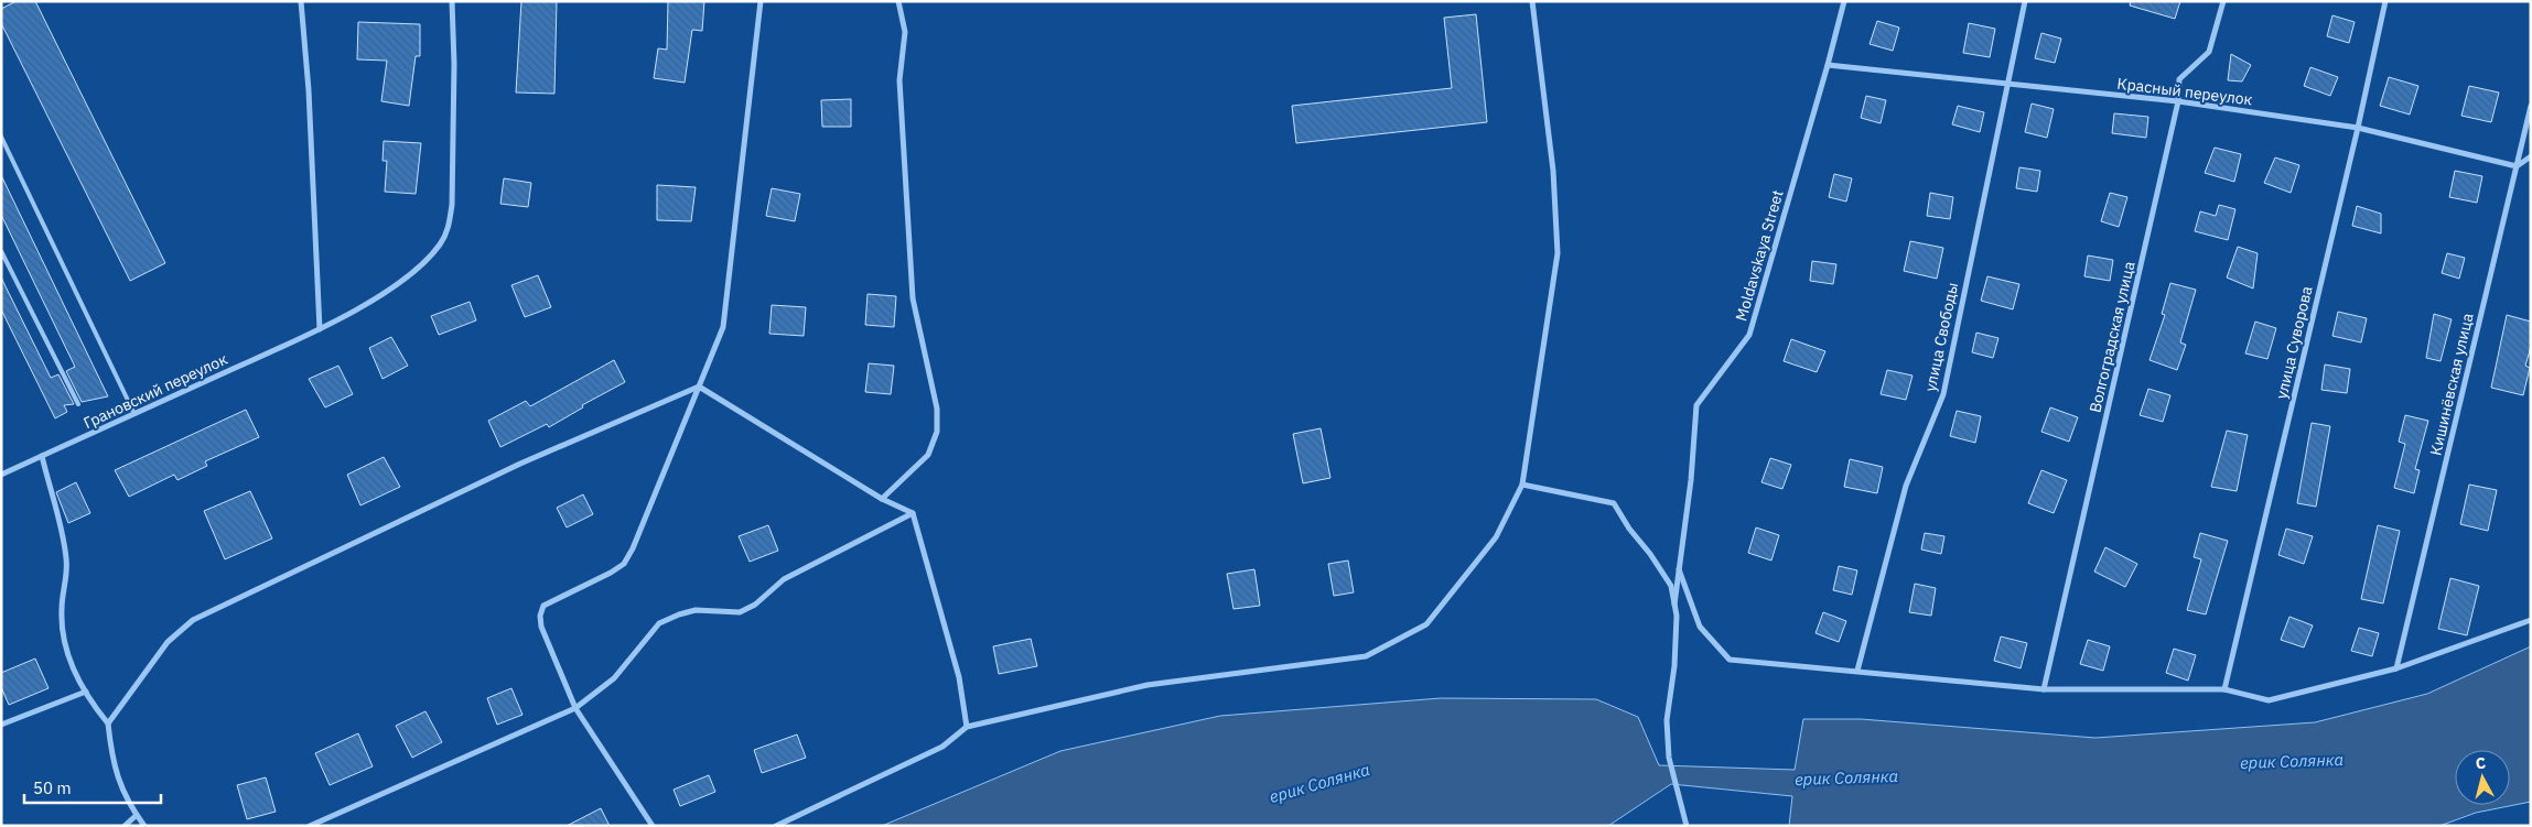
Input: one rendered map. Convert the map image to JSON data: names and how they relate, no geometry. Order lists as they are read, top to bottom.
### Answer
{
  "streets": {
    "street": [
      "Красный переулок",
      "Moldavskaya Street",
      "улица Свободы",
      "Волгоградская улица",
      "улица Суворова",
      "Кишинёвская улица",
      "Грановский переулок"
    ]
  },
  "crossings": [
    ["Красный переулок", "Moldavskaya Street"],
    ["Красный переулок", "улица Свободы"],
    ["Красный переулок", "Волгоградская улица"],
    ["Красный переулок", "улица Суворова"],
    ["Красный переулок", "Кишинёвская улица"]
  ],
  "water": ["ерик Солянка"],
  "scale_bar": "50 m",
  "north": "top"
}
